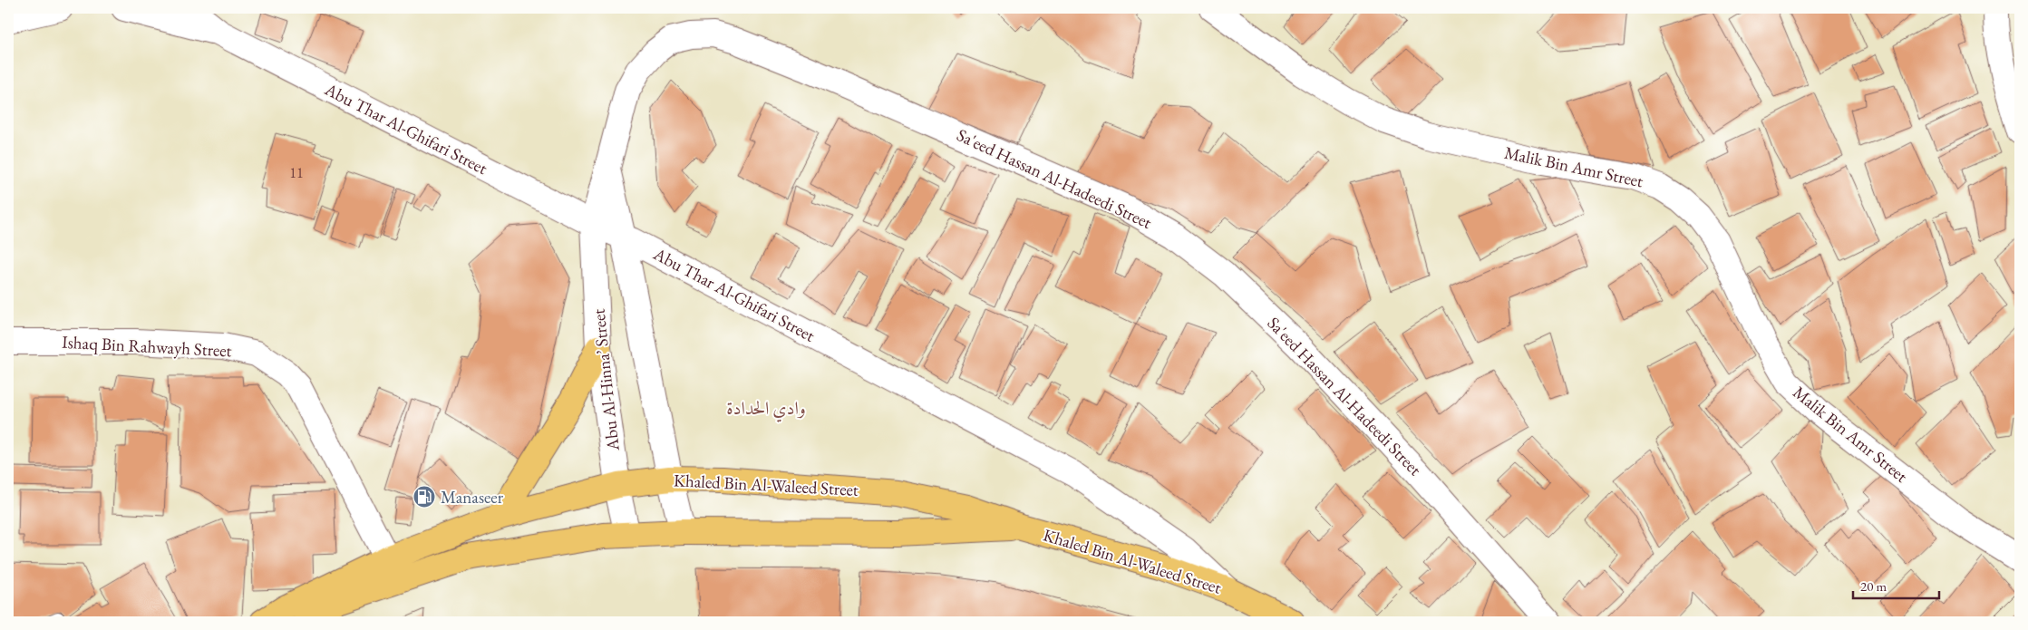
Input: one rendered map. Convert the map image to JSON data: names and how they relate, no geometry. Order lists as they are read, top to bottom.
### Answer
{
  "streets": {
    "main road": ["Khaled Bin Al-Waleed Street"],
    "street": [
      "Abu Thar Al-Ghifari Street",
      "Malik Bin Amr Street",
      "Sa'eed Hassan Al-Hadeedi Street",
      "Ishaq Bin Rahwayh Street",
      "Abu Al-Hinna’ Street"
    ]
  },
  "crossings": [
    ["Abu Thar Al-Ghifari Street", "Sa'eed Hassan Al-Hadeedi Street"],
    ["Abu Thar Al-Ghifari Street", "Abu Al-Hinna’ Street"],
    ["Abu Thar Al-Ghifari Street", "Khaled Bin Al-Waleed Street"],
    ["Sa'eed Hassan Al-Hadeedi Street", "Abu Al-Hinna’ Street"],
    ["Ishaq Bin Rahwayh Street", "Khaled Bin Al-Waleed Street"],
    ["Abu Al-Hinna’ Street", "Khaled Bin Al-Waleed Street"]
  ],
  "districts": ["وادي الحدادة"],
  "places": {
    "fuel station": ["Manaseer"]
  },
  "house_numbers": ["11"],
  "scale_bar": "20 m"
}
